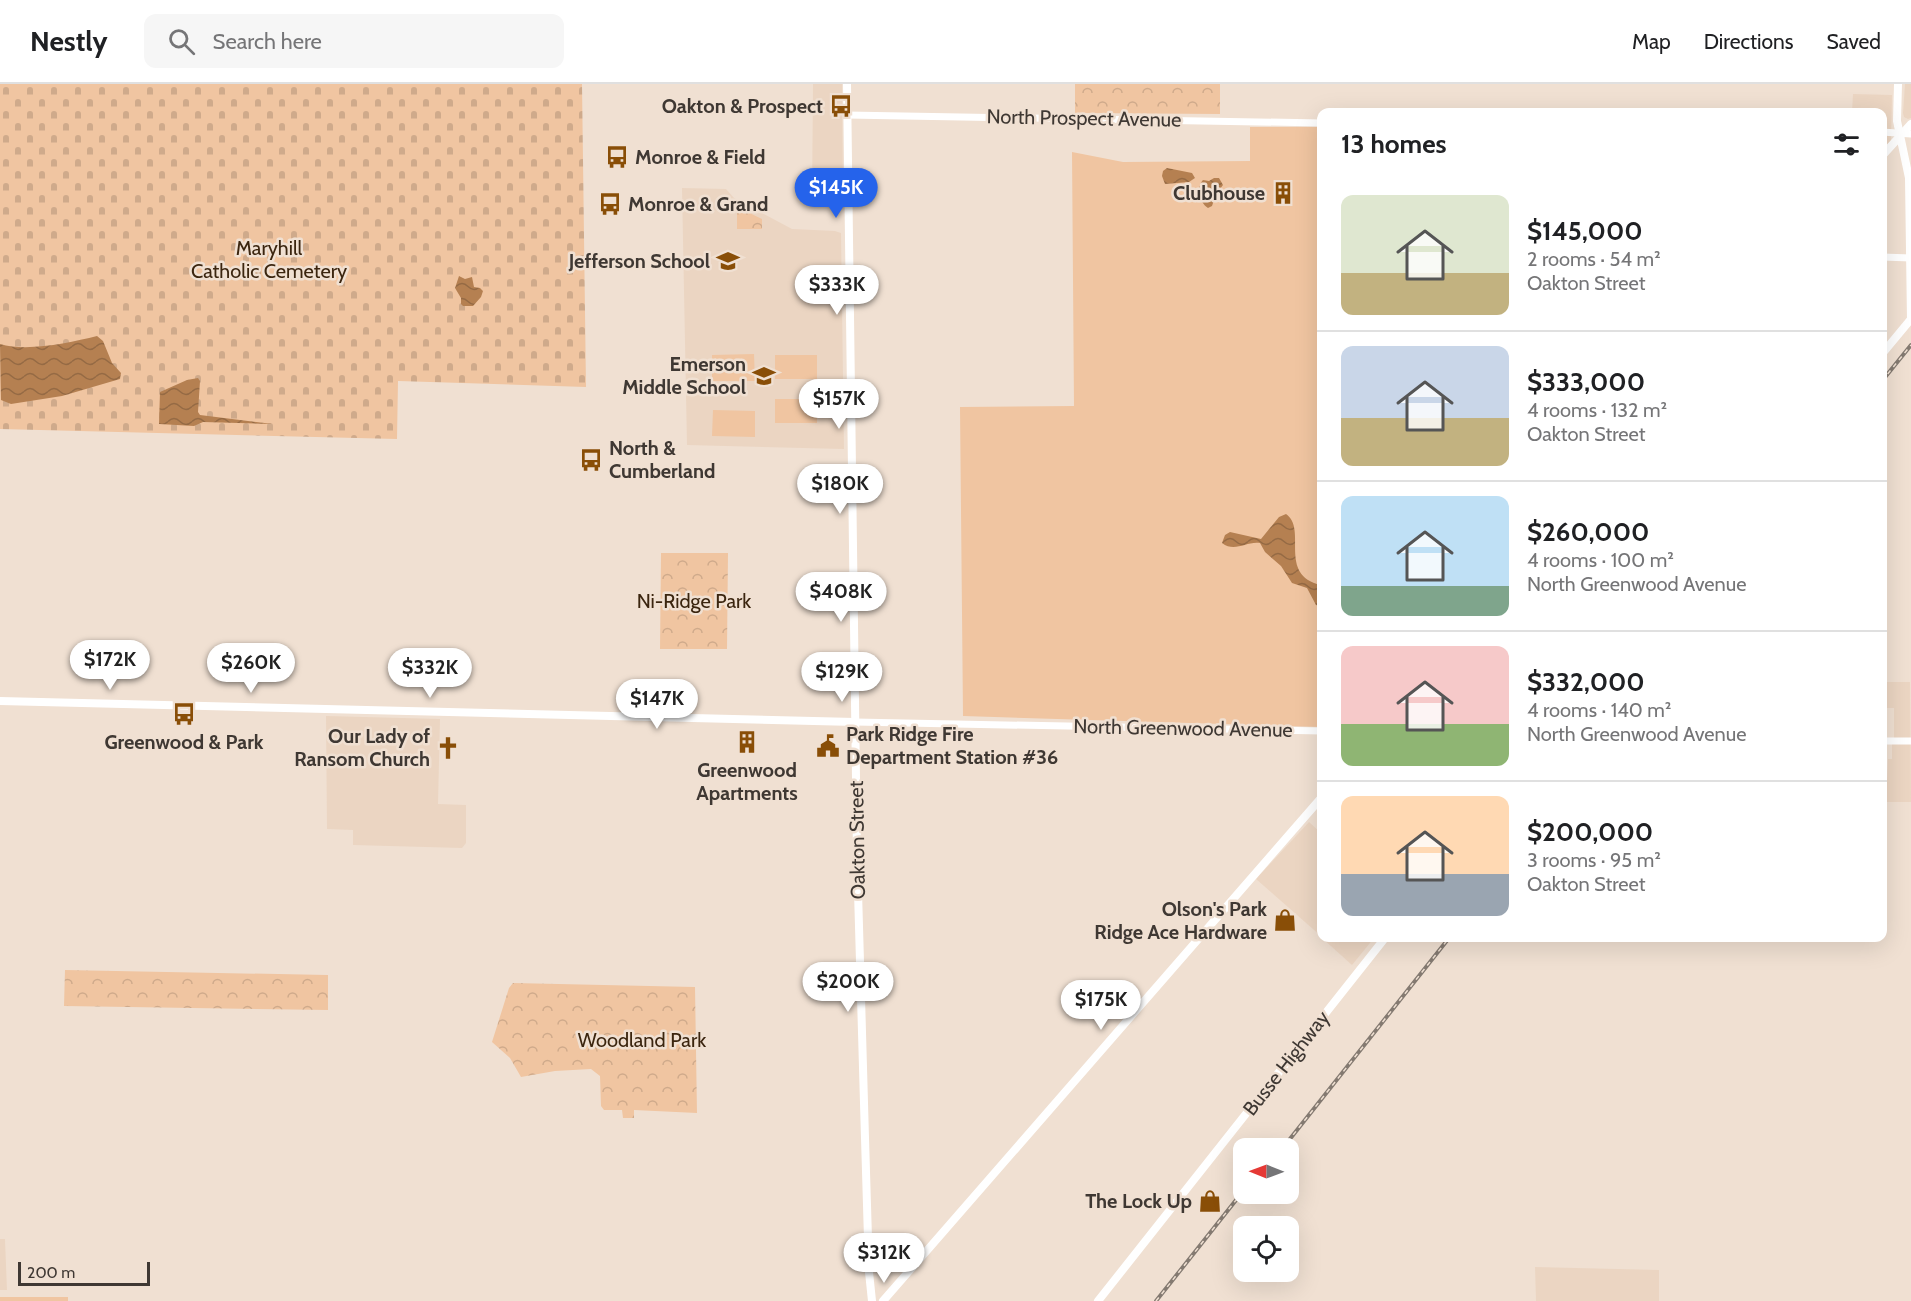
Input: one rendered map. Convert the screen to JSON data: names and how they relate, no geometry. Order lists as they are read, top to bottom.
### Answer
{
  "streets": {
    "main road": ["North Greenwood Avenue", "Oakton Street", "Busse Highway"],
    "street": ["North Prospect Avenue"]
  },
  "crossings": [
    ["North Prospect Avenue", "Oakton Street"],
    ["North Greenwood Avenue", "Oakton Street"]
  ],
  "parks": ["Maryhill Catholic Cemetery", "Ni-Ridge Park", "Woodland Park"],
  "places": {
    "bus stop": [
      "Oakton & Prospect",
      "Monroe & Field",
      "Monroe & Grand",
      "North & Cumberland",
      "Greenwood & Park"
    ],
    "building": ["Clubhouse", "Greenwood Apartments"],
    "school or university": ["Jefferson School", "Emerson Middle School"],
    "public building": ["Park Ridge Fire Department Station #36"],
    "church": ["Our Lady of Ransom Church"],
    "shop": ["Olson's Park Ridge Ace Hardware", "The Lock Up"]
  },
  "scale_bar": "200 m",
  "north": "left",
  "page": {
    "header": "Nestly",
    "search": "Search here",
    "nav": ["Map", "Directions", "Saved"],
    "heading": "13 homes",
    "price": [
      "$145K",
      "$333K",
      "$157K",
      "$180K",
      "$408K",
      "$172K",
      "$260K",
      "$332K",
      "$129K",
      "$147K",
      "$200K",
      "$175K",
      "$312K"
    ],
    "list": [
      {
        "name": "$145,000",
        "note": "2 rooms · 54 m² · Oakton Street"
      },
      {
        "name": "$333,000",
        "note": "4 rooms · 132 m² · Oakton Street"
      },
      {
        "name": "$260,000",
        "note": "4 rooms · 100 m² · North Greenwood Avenue"
      },
      {
        "name": "$332,000",
        "note": "4 rooms · 140 m² · North Greenwood Avenue"
      },
      {
        "name": "$200,000",
        "note": "3 rooms · 95 m² · Oakton Street"
      }
    ],
    "scale": "200 m"
  }
}
